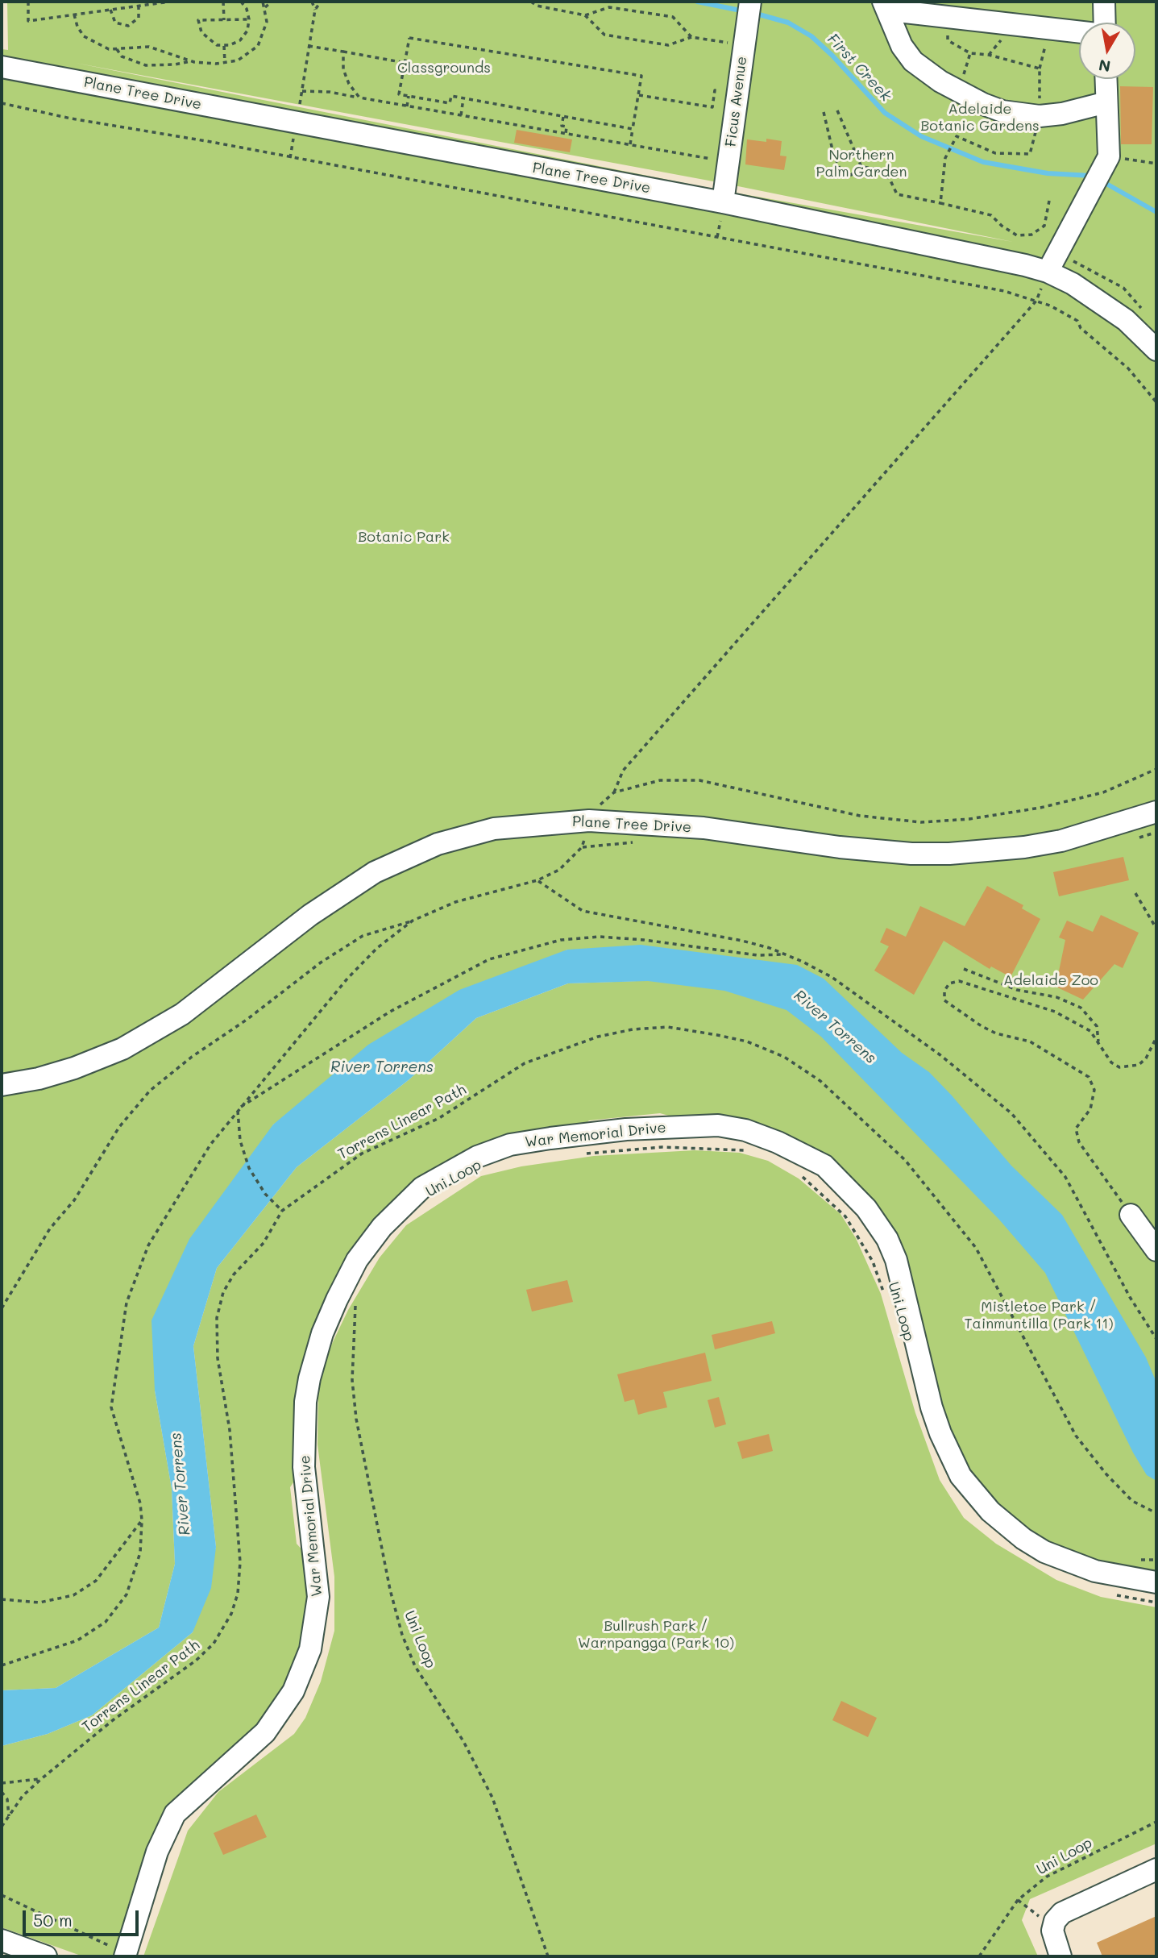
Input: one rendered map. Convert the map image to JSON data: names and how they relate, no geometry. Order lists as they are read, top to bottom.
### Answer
{
  "streets": {
    "street": ["Plane Tree Drive", "Ficus Avenue", "War Memorial Drive"],
    "path": ["Torrens Linear Path", "Uni Loop"]
  },
  "crossings": [
    ["Plane Tree Drive", "Ficus Avenue"]
  ],
  "water": ["First Creek", "River Torrens"],
  "parks": [
    "Classgrounds",
    "Adelaide Botanic Gardens",
    "Northern Palm Garden",
    "Botanic Park",
    "Adelaide Zoo",
    "Mistletoe Park / Tainmuntilla (Park 11)",
    "Bullrush Park / Warnpangga (Park 10)"
  ],
  "scale_bar": "50 m",
  "north": "bottom"
}
